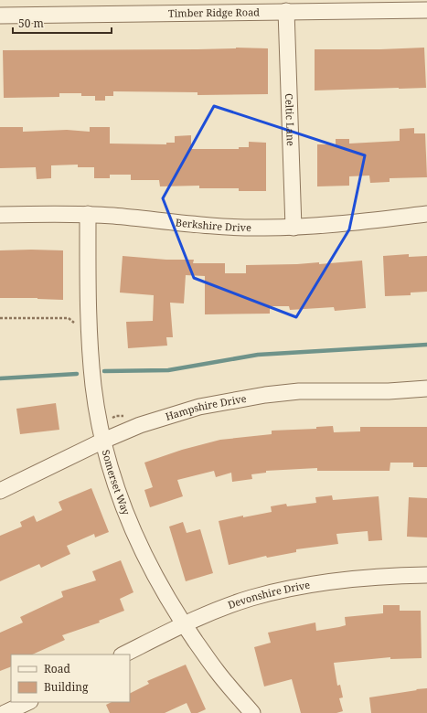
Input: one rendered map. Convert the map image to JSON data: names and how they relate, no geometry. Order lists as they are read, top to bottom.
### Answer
{
  "streets": {
    "street": [
      "Timber Ridge Road",
      "Celtic Lane",
      "Berkshire Drive",
      "Hampshire Drive",
      "Somerset Way",
      "Devonshire Drive"
    ]
  },
  "crossings": [
    ["Timber Ridge Road", "Celtic Lane"],
    ["Celtic Lane", "Berkshire Drive"],
    ["Berkshire Drive", "Somerset Way"],
    ["Hampshire Drive", "Somerset Way"],
    ["Somerset Way", "Devonshire Drive"]
  ],
  "legend": ["Road", "Building"],
  "scale_bar": "50 m"
}
